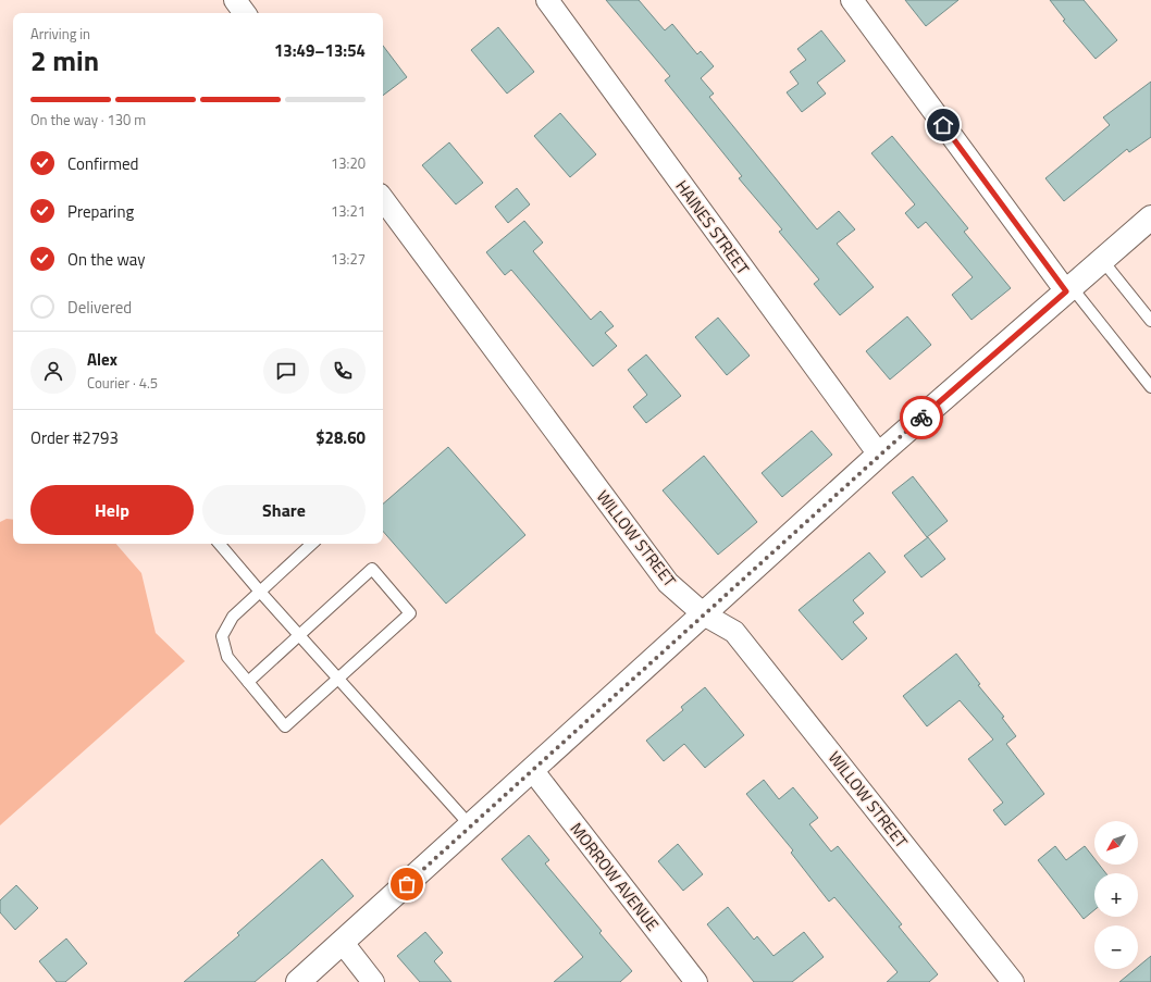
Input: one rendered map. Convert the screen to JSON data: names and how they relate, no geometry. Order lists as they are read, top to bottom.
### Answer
{
  "streets": {
    "street": ["HAINES STREET", "WILLOW STREET", "MORROW AVENUE"]
  },
  "north": "bottom left",
  "page": {
    "heading": ["2 min", "Arriving in", "13:49–13:54"],
    "panel": [
      "Alex",
      "Courier · 4.5",
      "Order #2793",
      "$28.60"
    ],
    "bar": "On the way · 130 m",
    "list": [
      ["Confirmed", "13:20"],
      ["Preparing", "13:21"],
      ["On the way", "13:27"],
      "Delivered"
    ],
    "buttons": ["Help", "Share"],
    "map_buttons": ["+", "−"]
  }
}
